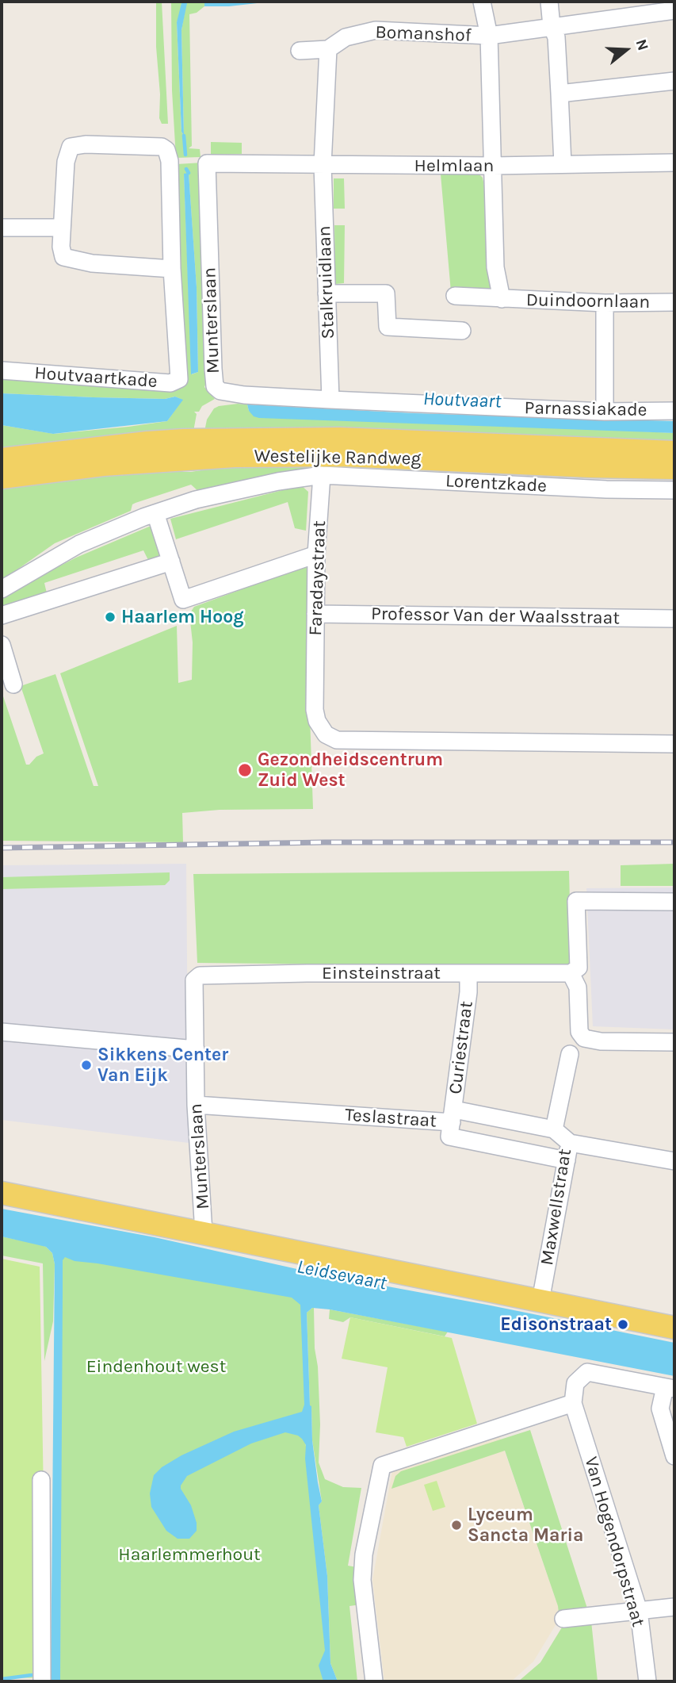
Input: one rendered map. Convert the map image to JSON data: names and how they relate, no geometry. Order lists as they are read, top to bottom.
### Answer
{
  "streets": {
    "main road": ["Westelijke Randweg"],
    "street": [
      "Bomanshof",
      "Helmlaan",
      "Stalkruidlaan",
      "Duindoornlaan",
      "Munterslaan",
      "Houtvaartkade",
      "Parnassiakade",
      "Lorentzkade",
      "Faradaystraat",
      "Professor Van der Waalsstraat",
      "Einsteinstraat",
      "Curiestraat",
      "Teslastraat",
      "Maxwellstraat",
      "Van Hogendorpstraat"
    ]
  },
  "crossings": [
    ["Helmlaan", "Stalkruidlaan"],
    ["Helmlaan", "Munterslaan"],
    ["Stalkruidlaan", "Munterslaan"],
    ["Stalkruidlaan", "Parnassiakade"],
    ["Munterslaan", "Parnassiakade"],
    ["Munterslaan", "Einsteinstraat"],
    ["Munterslaan", "Teslastraat"],
    ["Lorentzkade", "Faradaystraat"],
    ["Faradaystraat", "Professor Van der Waalsstraat"],
    ["Einsteinstraat", "Curiestraat"],
    ["Curiestraat", "Teslastraat"],
    ["Teslastraat", "Maxwellstraat"]
  ],
  "water": ["Houtvaart", "Leidsevaart"],
  "parks": ["Eindenhout west", "Haarlemmerhout"],
  "places": [
    "Haarlem Hoog",
    "Gezondheidscentrum Zuid West",
    "Sikkens Center Van Eijk",
    "Edisonstraat",
    "Lyceum Sancta Maria"
  ],
  "north": "right"
}
